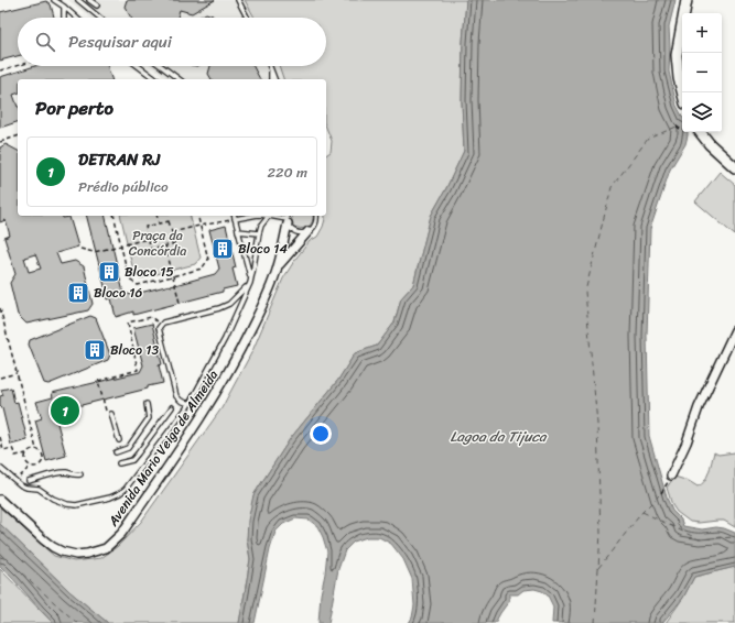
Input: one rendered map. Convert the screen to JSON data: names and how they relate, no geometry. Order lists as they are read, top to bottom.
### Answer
{
  "streets": {
    "street": ["Avenida Mario Veiga de Almeida"]
  },
  "water": ["Lagoa da Tijuca"],
  "parks": ["Praça da Concórdia"],
  "places": {
    "building": [
      "Bloco 14",
      "Bloco 15",
      "Bloco 16",
      "Bloco 13"
    ]
  },
  "page": {
    "map_buttons": ["+", "−"],
    "search": "Pesquisar aqui",
    "heading": "Por perto",
    "list": [
      {
        "mark": "1",
        "name": "DETRAN RJ",
        "note": "Prédio público",
        "value": "220 m"
      }
    ],
    "pins": "1"
  }
}
